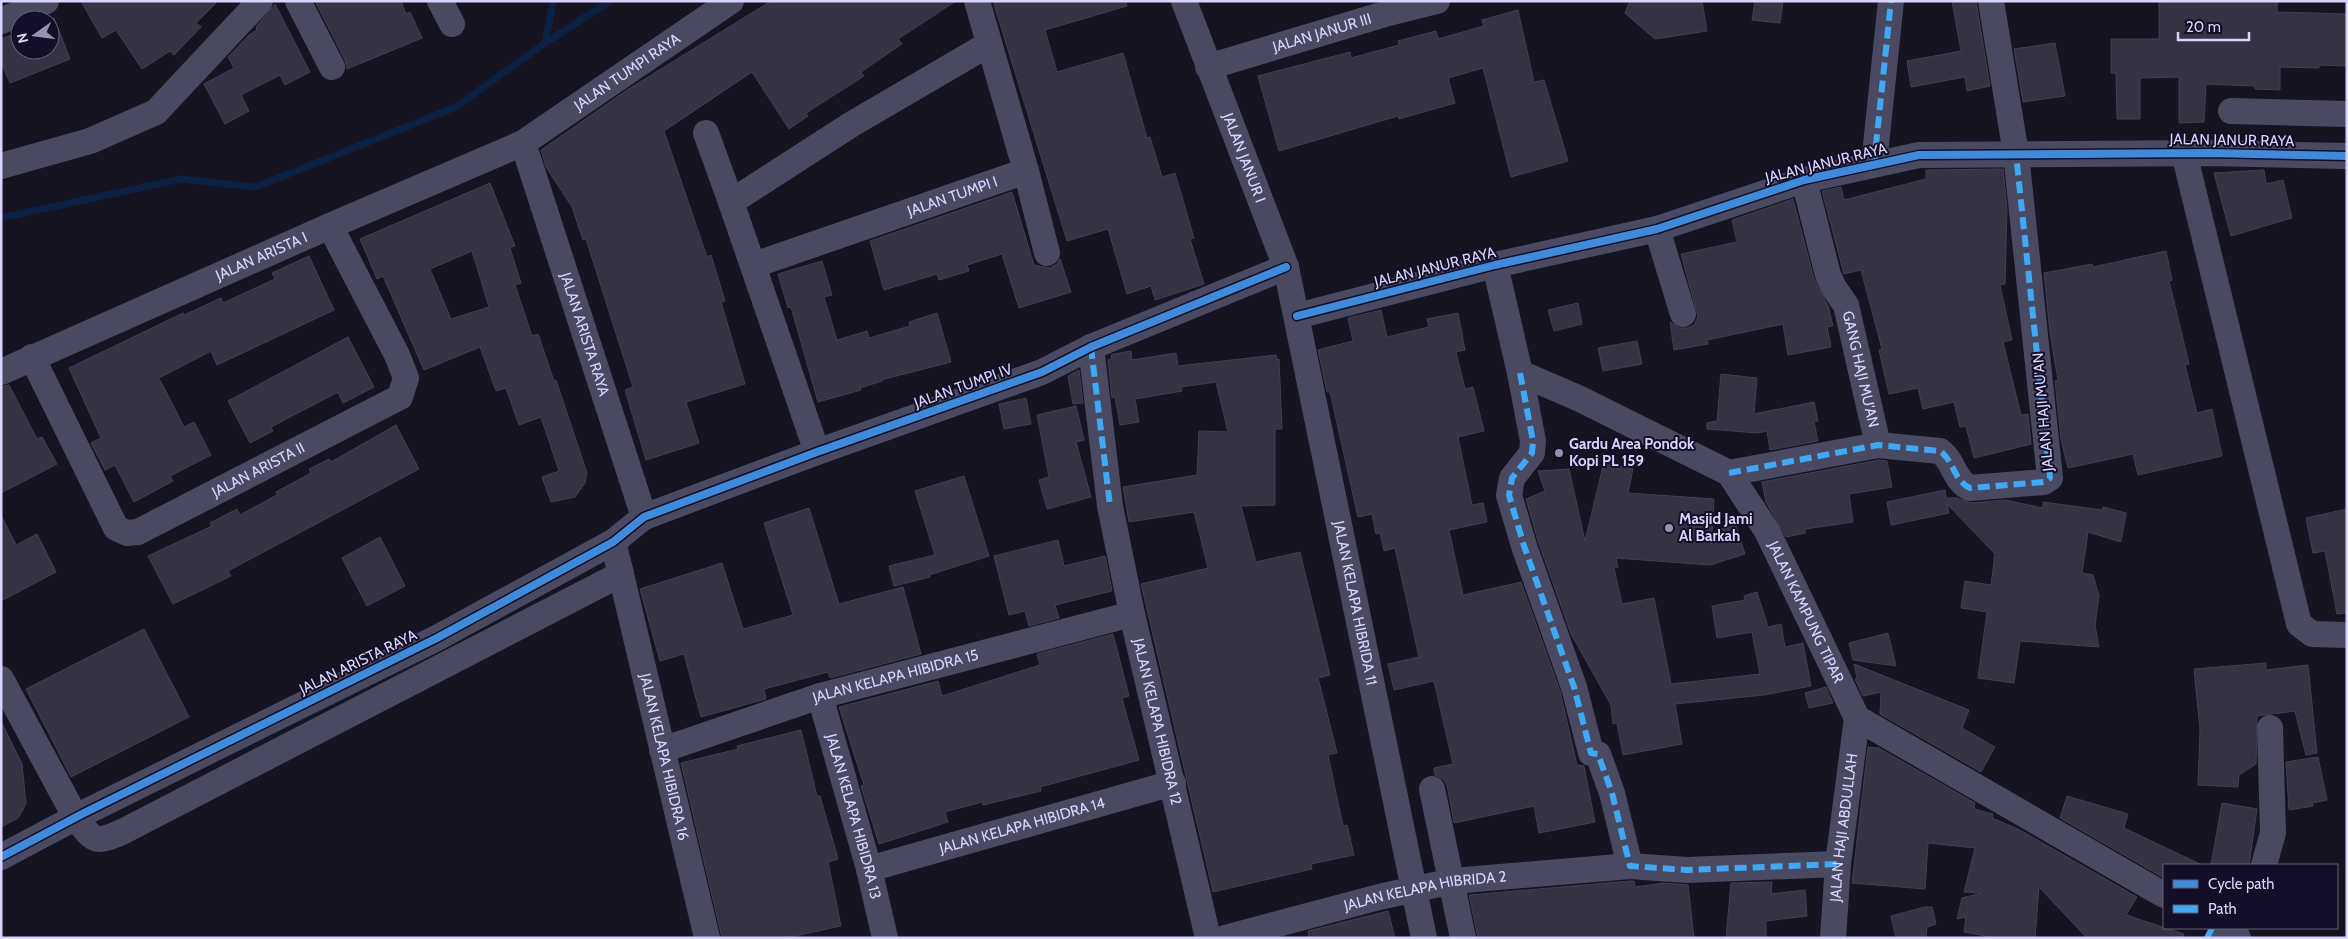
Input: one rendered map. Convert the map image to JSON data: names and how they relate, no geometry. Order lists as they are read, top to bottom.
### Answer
{
  "streets": {
    "street": [
      "JALAN JANUR III",
      "JALAN TUMPI RAYA",
      "JALAN JANUR RAYA",
      "JALAN JANUR I",
      "JALAN TUMPI I",
      "JALAN ARISTA I",
      "JALAN ARISTA RAYA",
      "GANG HAJI MU'AN",
      "JALAN TUMPI IV",
      "JALAN HAJI MU'AN",
      "JALAN ARISTA II",
      "JALAN KELAPA HIBRIDA 11",
      "JALAN KAMPUNG TIPAR",
      "JALAN KELAPA HIBIDRA 15",
      "JALAN KELAPA HIBIDRA 12",
      "JALAN KELAPA HIBIDRA 16",
      "JALAN KELAPA HIBIDRA 13",
      "JALAN KELAPA HIBIDRA 14",
      "JALAN HAJI ABDULLAH",
      "JALAN KELAPA HIBRIDA 2"
    ]
  },
  "crossings": [
    ["JALAN JANUR III", "JALAN JANUR I"],
    ["JALAN TUMPI RAYA", "JALAN ARISTA I"],
    ["JALAN TUMPI RAYA", "JALAN ARISTA RAYA"],
    ["JALAN JANUR RAYA", "JALAN JANUR I"],
    ["JALAN JANUR RAYA", "GANG HAJI MU'AN"],
    ["JALAN JANUR RAYA", "JALAN HAJI MU'AN"],
    ["JALAN JANUR RAYA", "JALAN KELAPA HIBRIDA 11"],
    ["JALAN JANUR I", "JALAN TUMPI IV"],
    ["JALAN JANUR I", "JALAN KELAPA HIBRIDA 11"],
    ["JALAN ARISTA I", "JALAN ARISTA RAYA"],
    ["JALAN ARISTA I", "JALAN ARISTA II"],
    ["JALAN ARISTA RAYA", "JALAN TUMPI IV"],
    ["GANG HAJI MU'AN", "JALAN HAJI MU'AN"],
    ["JALAN TUMPI IV", "JALAN KELAPA HIBIDRA 12"],
    ["JALAN KELAPA HIBRIDA 11", "JALAN KELAPA HIBRIDA 2"],
    ["JALAN KAMPUNG TIPAR", "JALAN HAJI ABDULLAH"],
    ["JALAN KELAPA HIBIDRA 15", "JALAN KELAPA HIBIDRA 12"],
    ["JALAN KELAPA HIBIDRA 15", "JALAN KELAPA HIBIDRA 16"],
    ["JALAN KELAPA HIBIDRA 15", "JALAN KELAPA HIBIDRA 13"],
    ["JALAN KELAPA HIBIDRA 12", "JALAN KELAPA HIBIDRA 14"],
    ["JALAN KELAPA HIBIDRA 13", "JALAN KELAPA HIBIDRA 14"],
    ["JALAN HAJI ABDULLAH", "JALAN KELAPA HIBRIDA 2"]
  ],
  "places": ["Gardu Area Pondok Kopi PL 159", "Masjid Jami Al Barkah"],
  "legend": ["Cycle path", "Path"],
  "scale_bar": "20 m",
  "north": "left"
}
